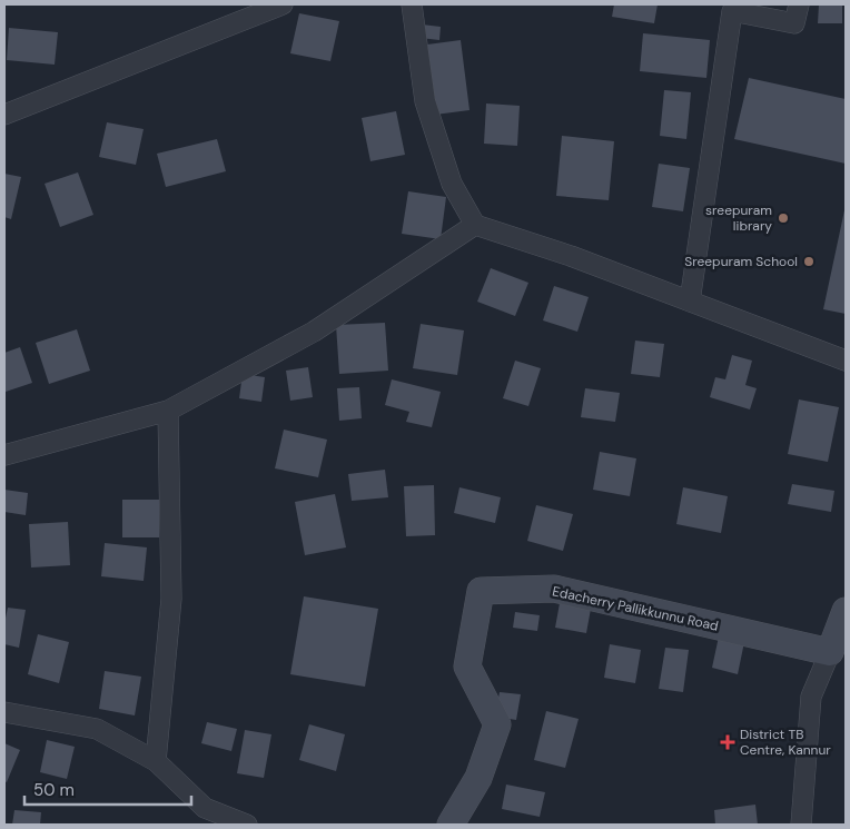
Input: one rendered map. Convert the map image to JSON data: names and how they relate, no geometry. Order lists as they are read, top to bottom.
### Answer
{
  "streets": {
    "main road": ["Edacherry Pallikkunnu Road"]
  },
  "places": {
    "other": ["sreepuram library", "Sreepuram School"],
    "health": ["District TB Centre, Kannur"]
  },
  "scale_bar": "50 m"
}
